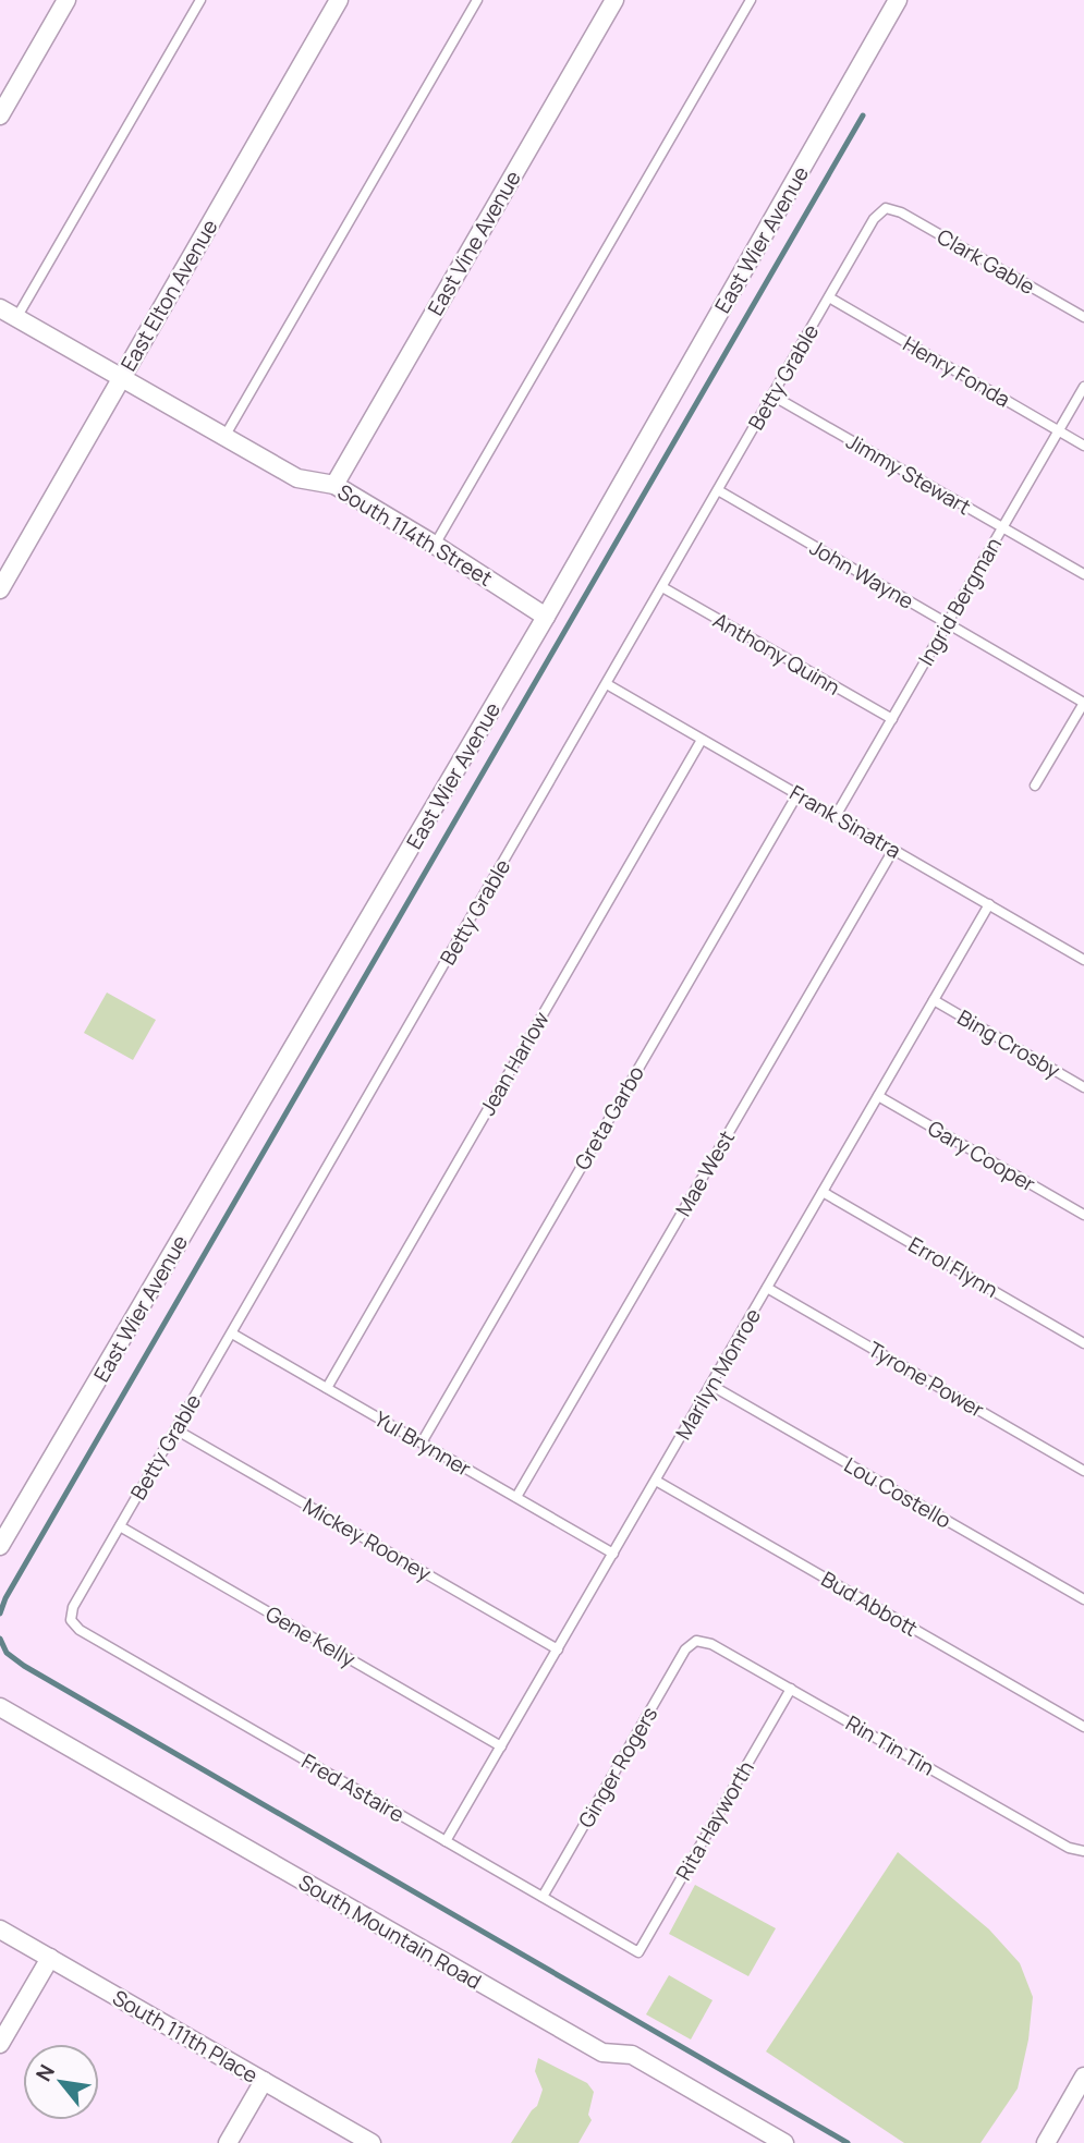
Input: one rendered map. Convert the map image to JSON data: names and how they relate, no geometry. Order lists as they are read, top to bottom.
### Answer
{
  "streets": {
    "street": [
      "East Wier Avenue",
      "East Vine Avenue",
      "East Elton Avenue",
      "South 114th Street",
      "South Mountain Road",
      "South 111th Place"
    ],
    "lane": [
      "Clark Gable",
      "Henry Fonda",
      "Betty Grable",
      "Jimmy Stewart",
      "John Wayne",
      "Ingrid Bergman",
      "Anthony Quinn",
      "Frank Sinatra",
      "Bing Crosby",
      "Jean Harlow",
      "Greta Garbo",
      "Gary Cooper",
      "Mae West",
      "Errol Flynn",
      "Marilyn Monroe",
      "Tyrone Power",
      "Yul Brynner",
      "Lou Costello",
      "Mickey Rooney",
      "Bud Abbott",
      "Gene Kelly",
      "Rin Tin Tin",
      "Ginger Rogers",
      "Fred Astaire",
      "Rita Hayworth"
    ]
  },
  "crossings": [
    ["East Wier Avenue", "South 114th Street"],
    ["East Vine Avenue", "South 114th Street"],
    ["Clark Gable", "Betty Grable"],
    ["East Elton Avenue", "South 114th Street"],
    ["Henry Fonda", "Betty Grable"],
    ["Henry Fonda", "Ingrid Bergman"],
    ["Betty Grable", "Jimmy Stewart"],
    ["Betty Grable", "John Wayne"],
    ["Betty Grable", "Anthony Quinn"],
    ["Betty Grable", "Frank Sinatra"],
    ["Betty Grable", "Yul Brynner"],
    ["Betty Grable", "Mickey Rooney"],
    ["Betty Grable", "Gene Kelly"],
    ["Betty Grable", "Fred Astaire"],
    ["Jimmy Stewart", "Ingrid Bergman"],
    ["John Wayne", "Ingrid Bergman"],
    ["Ingrid Bergman", "Anthony Quinn"],
    ["Ingrid Bergman", "Frank Sinatra"],
    ["Frank Sinatra", "Jean Harlow"],
    ["Frank Sinatra", "Greta Garbo"],
    ["Frank Sinatra", "Mae West"],
    ["Frank Sinatra", "Marilyn Monroe"],
    ["Bing Crosby", "Marilyn Monroe"],
    ["Jean Harlow", "Yul Brynner"],
    ["Greta Garbo", "Yul Brynner"],
    ["Gary Cooper", "Marilyn Monroe"],
    ["Mae West", "Yul Brynner"],
    ["Errol Flynn", "Marilyn Monroe"],
    ["Marilyn Monroe", "Tyrone Power"],
    ["Marilyn Monroe", "Yul Brynner"],
    ["Marilyn Monroe", "Lou Costello"],
    ["Marilyn Monroe", "Mickey Rooney"],
    ["Marilyn Monroe", "Bud Abbott"],
    ["Marilyn Monroe", "Gene Kelly"],
    ["Marilyn Monroe", "Fred Astaire"],
    ["Rin Tin Tin", "Ginger Rogers"],
    ["Rin Tin Tin", "Rita Hayworth"],
    ["Ginger Rogers", "Fred Astaire"],
    ["Fred Astaire", "Rita Hayworth"]
  ],
  "north": "top left"
}
